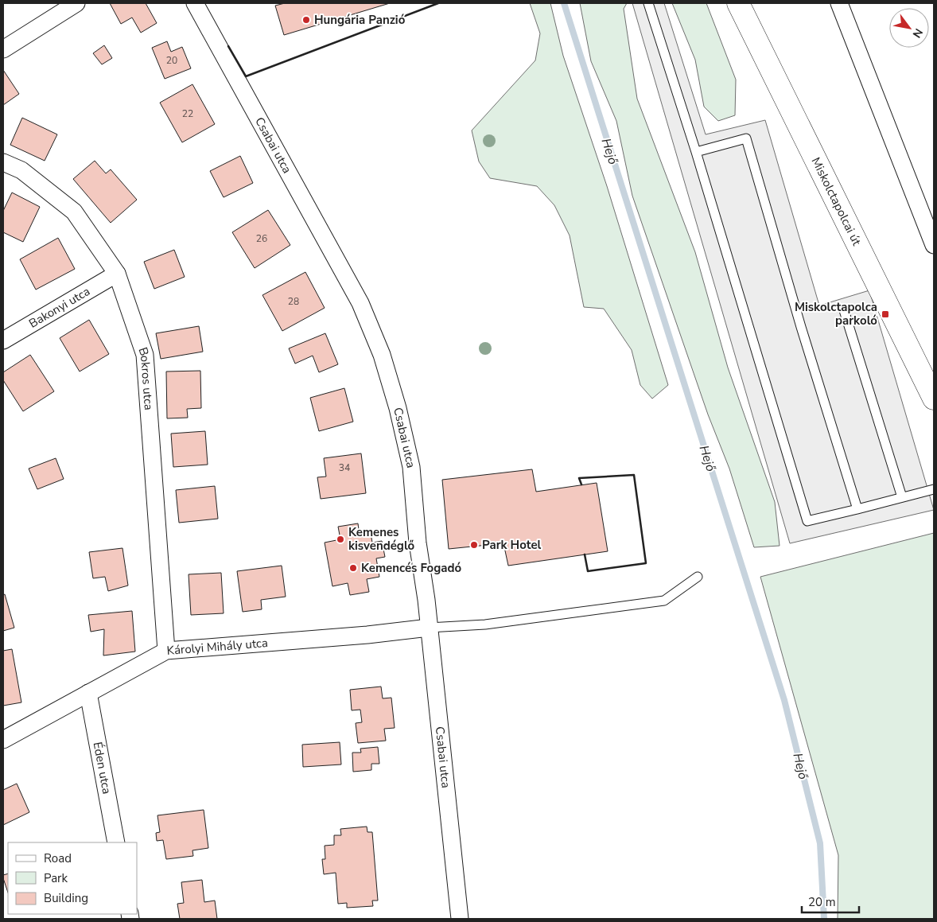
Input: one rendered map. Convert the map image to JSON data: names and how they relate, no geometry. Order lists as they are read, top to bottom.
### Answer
{
  "streets": {
    "street": [
      "Csabai utca",
      "Miskolctapolcai út",
      "Bakonyi utca",
      "Bokros utca",
      "Károlyi Mihály utca",
      "Éden utca"
    ]
  },
  "crossings": [
    ["Csabai utca", "Károlyi Mihály utca"],
    ["Bakonyi utca", "Bokros utca"],
    ["Bokros utca", "Károlyi Mihály utca"],
    ["Károlyi Mihály utca", "Éden utca"]
  ],
  "water": ["Hejő"],
  "places": {
    "other": [
      "Hungária Panzió",
      "Kemenes kisvendéglő",
      "Park Hotel",
      "Kemencés Fogadó"
    ],
    "transit": ["Miskolctapolca parkoló"]
  },
  "house_numbers": [
    "20",
    "22",
    "26",
    "28",
    "34"
  ],
  "legend": ["Road", "Park", "Building"],
  "scale_bar": "20 m",
  "north": "bottom right"
}
